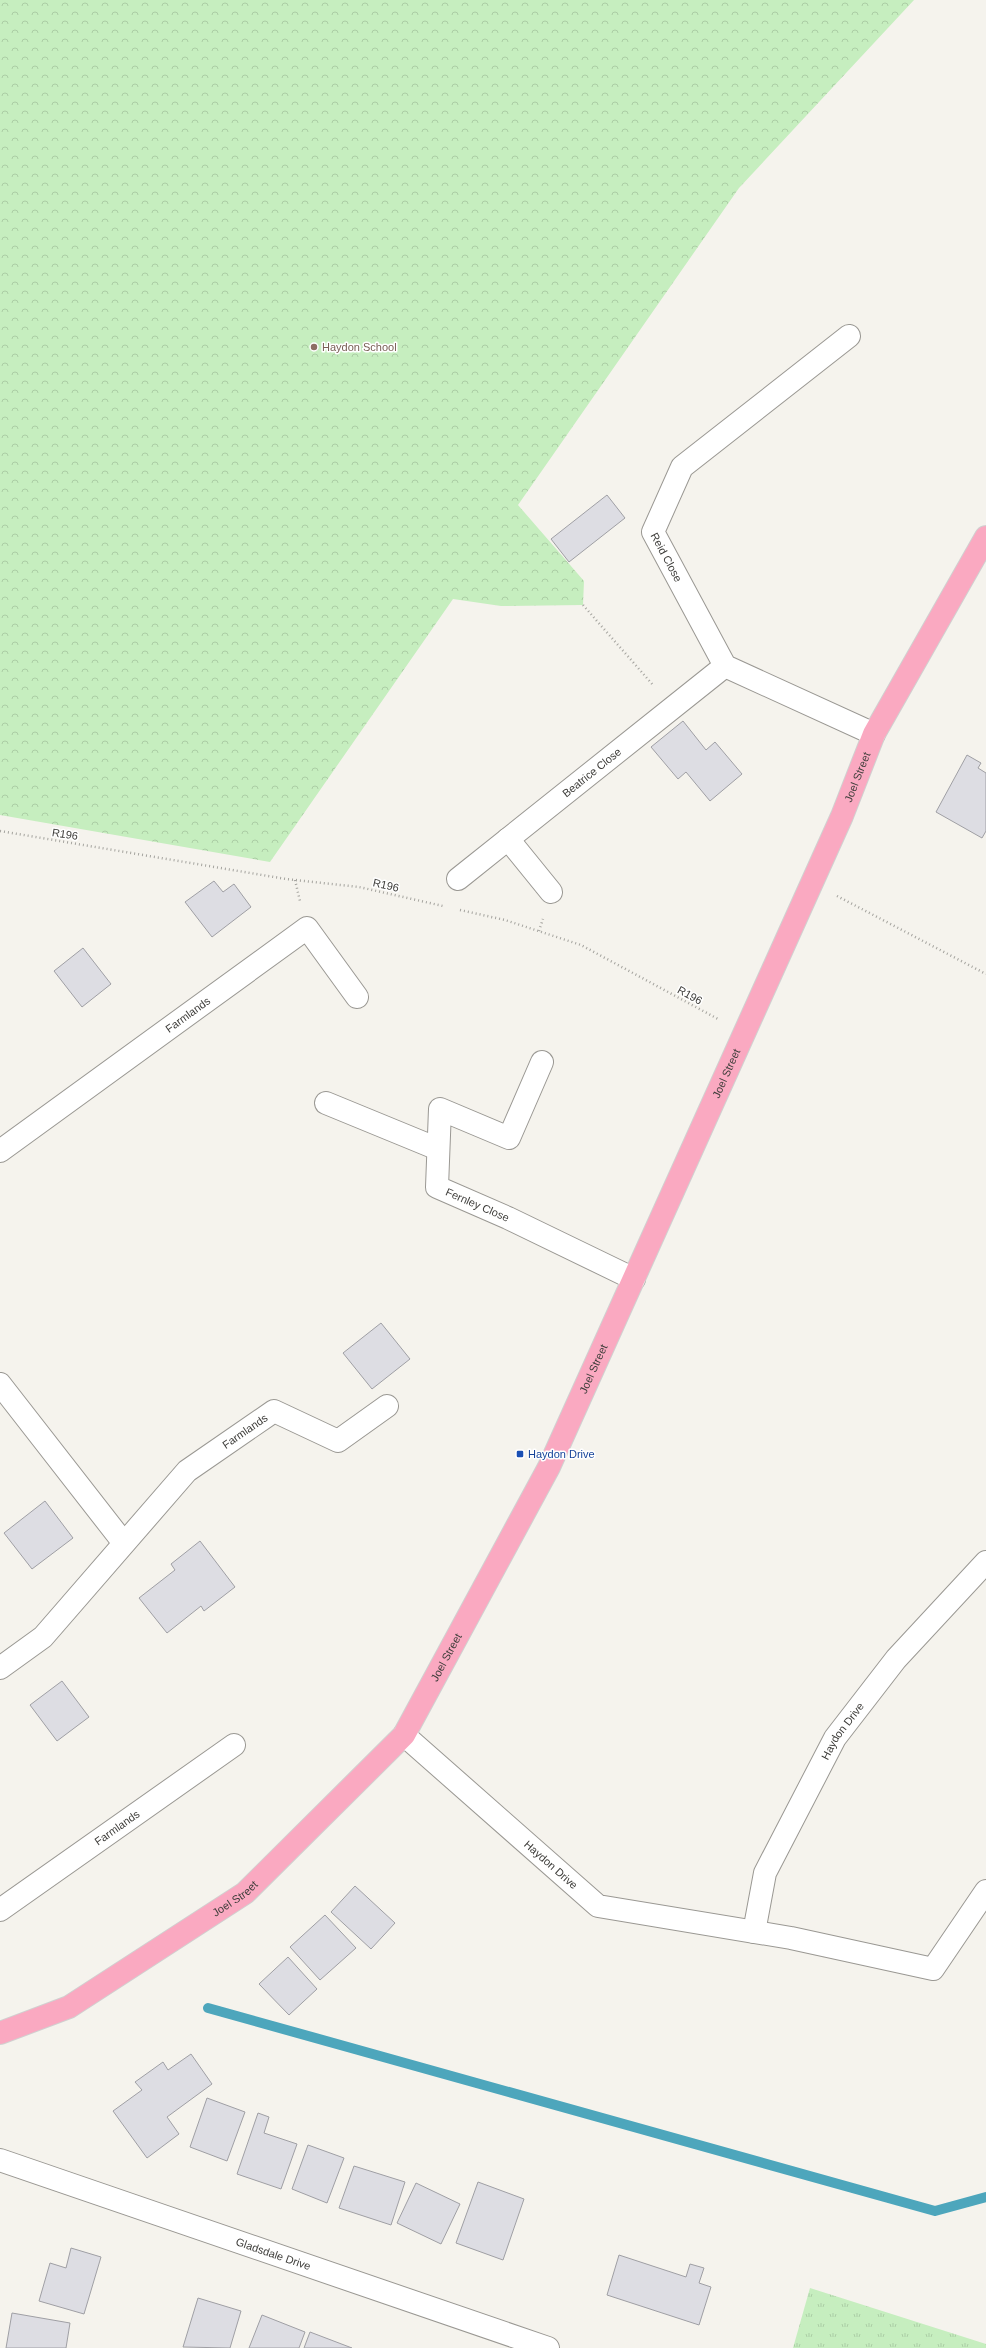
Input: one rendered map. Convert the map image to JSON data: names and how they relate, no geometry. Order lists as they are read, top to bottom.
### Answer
{
  "streets": {
    "main road": ["Joel Street"],
    "street": [
      "Reid Close",
      "Beatrice Close",
      "Farmlands",
      "Fernley Close",
      "Haydon Drive",
      "Gladsdale Drive"
    ],
    "path": ["R196"]
  },
  "crossings": [
    ["Reid Close", "Beatrice Close"],
    ["Joel Street", "R196"],
    ["Joel Street", "Fernley Close"],
    ["Joel Street", "Haydon Drive"]
  ],
  "places": {
    "other": ["Haydon School"],
    "transit": ["Haydon Drive"]
  }
}
